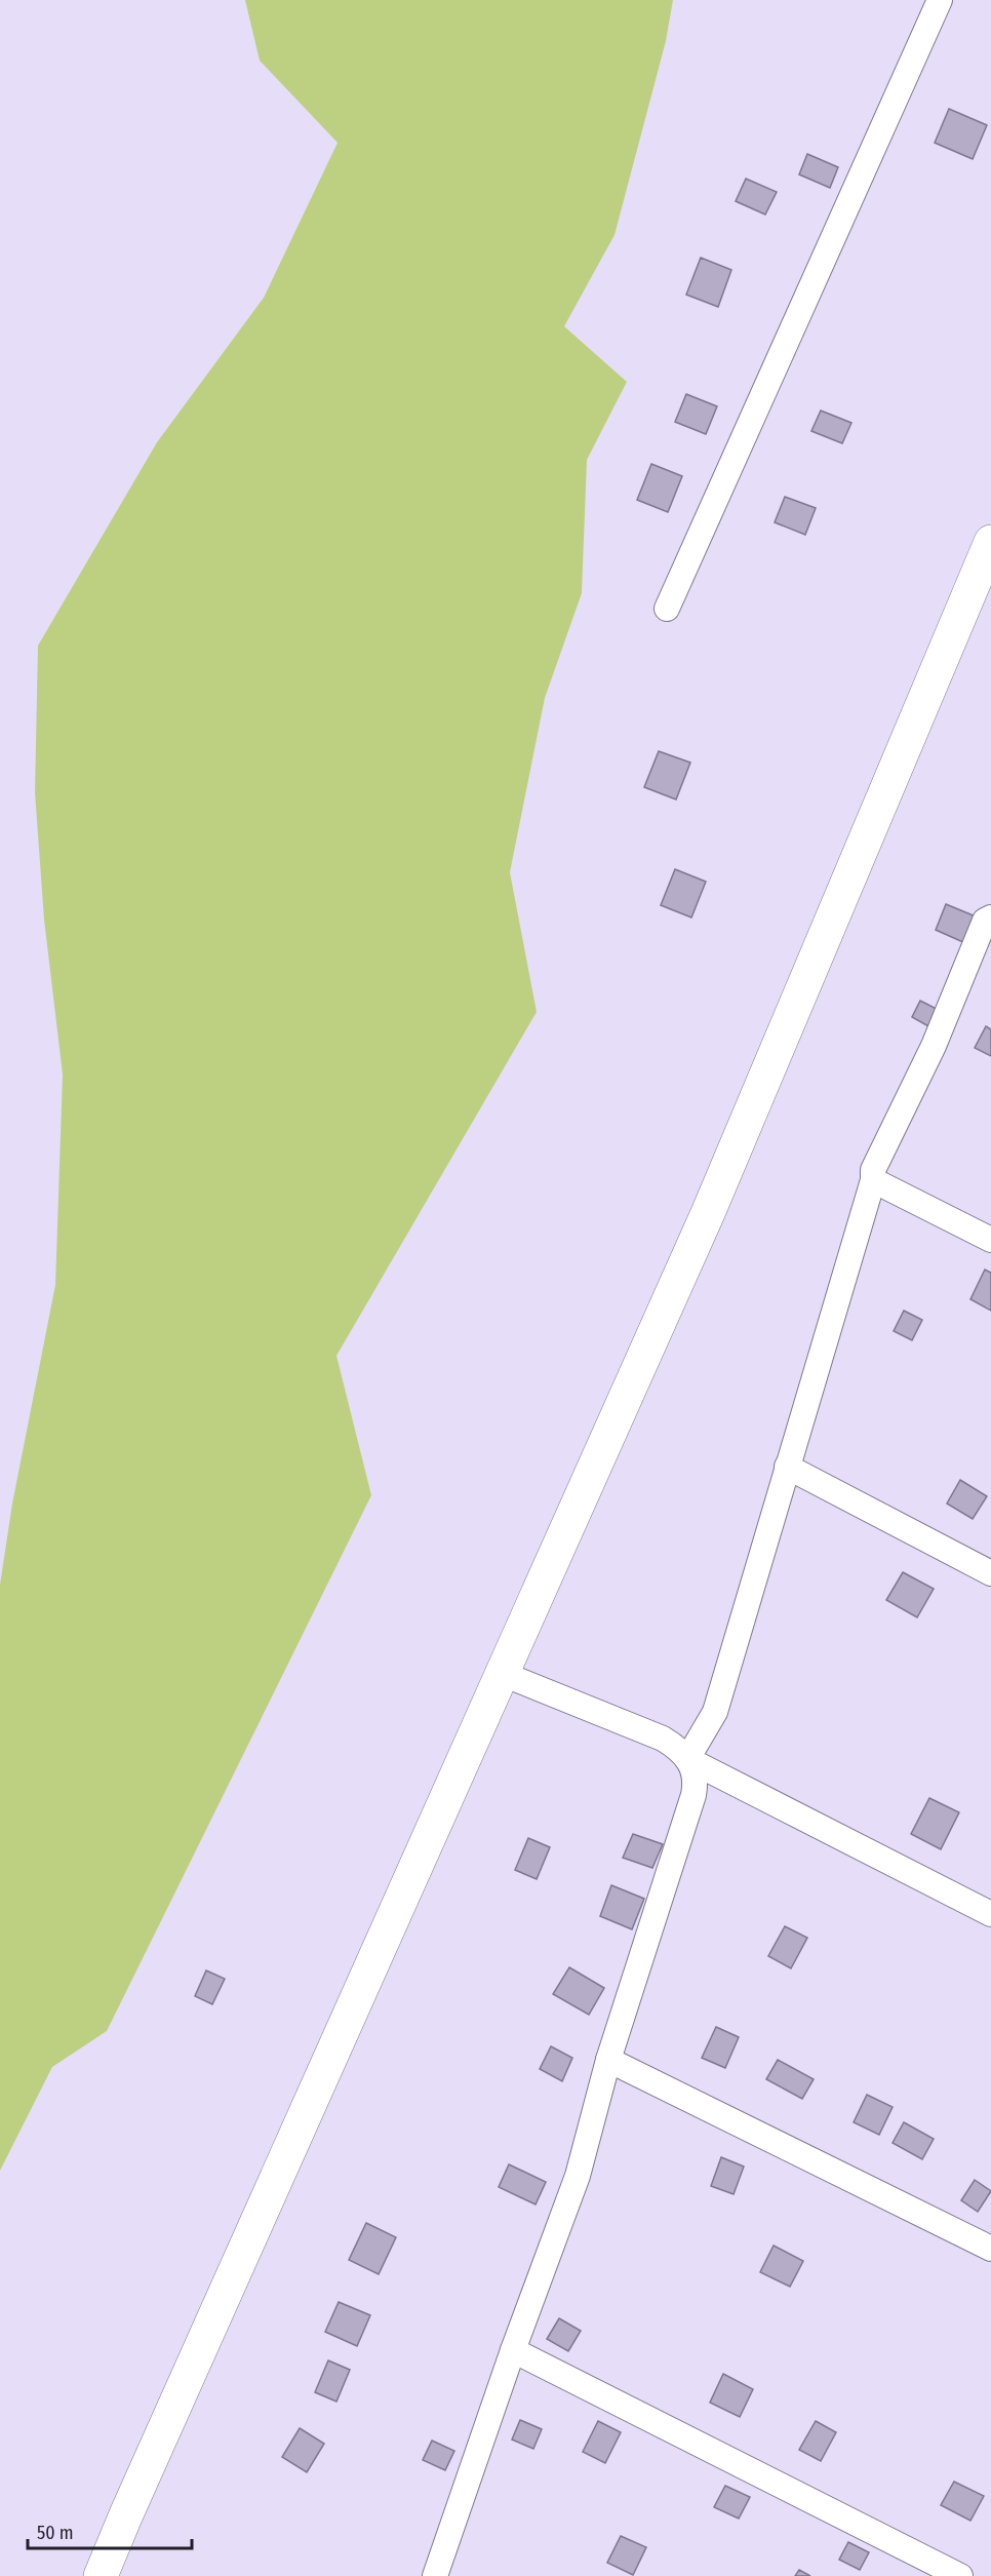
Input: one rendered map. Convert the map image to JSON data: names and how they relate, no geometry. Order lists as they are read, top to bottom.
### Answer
{
  "scale_bar": "50 m"
}
